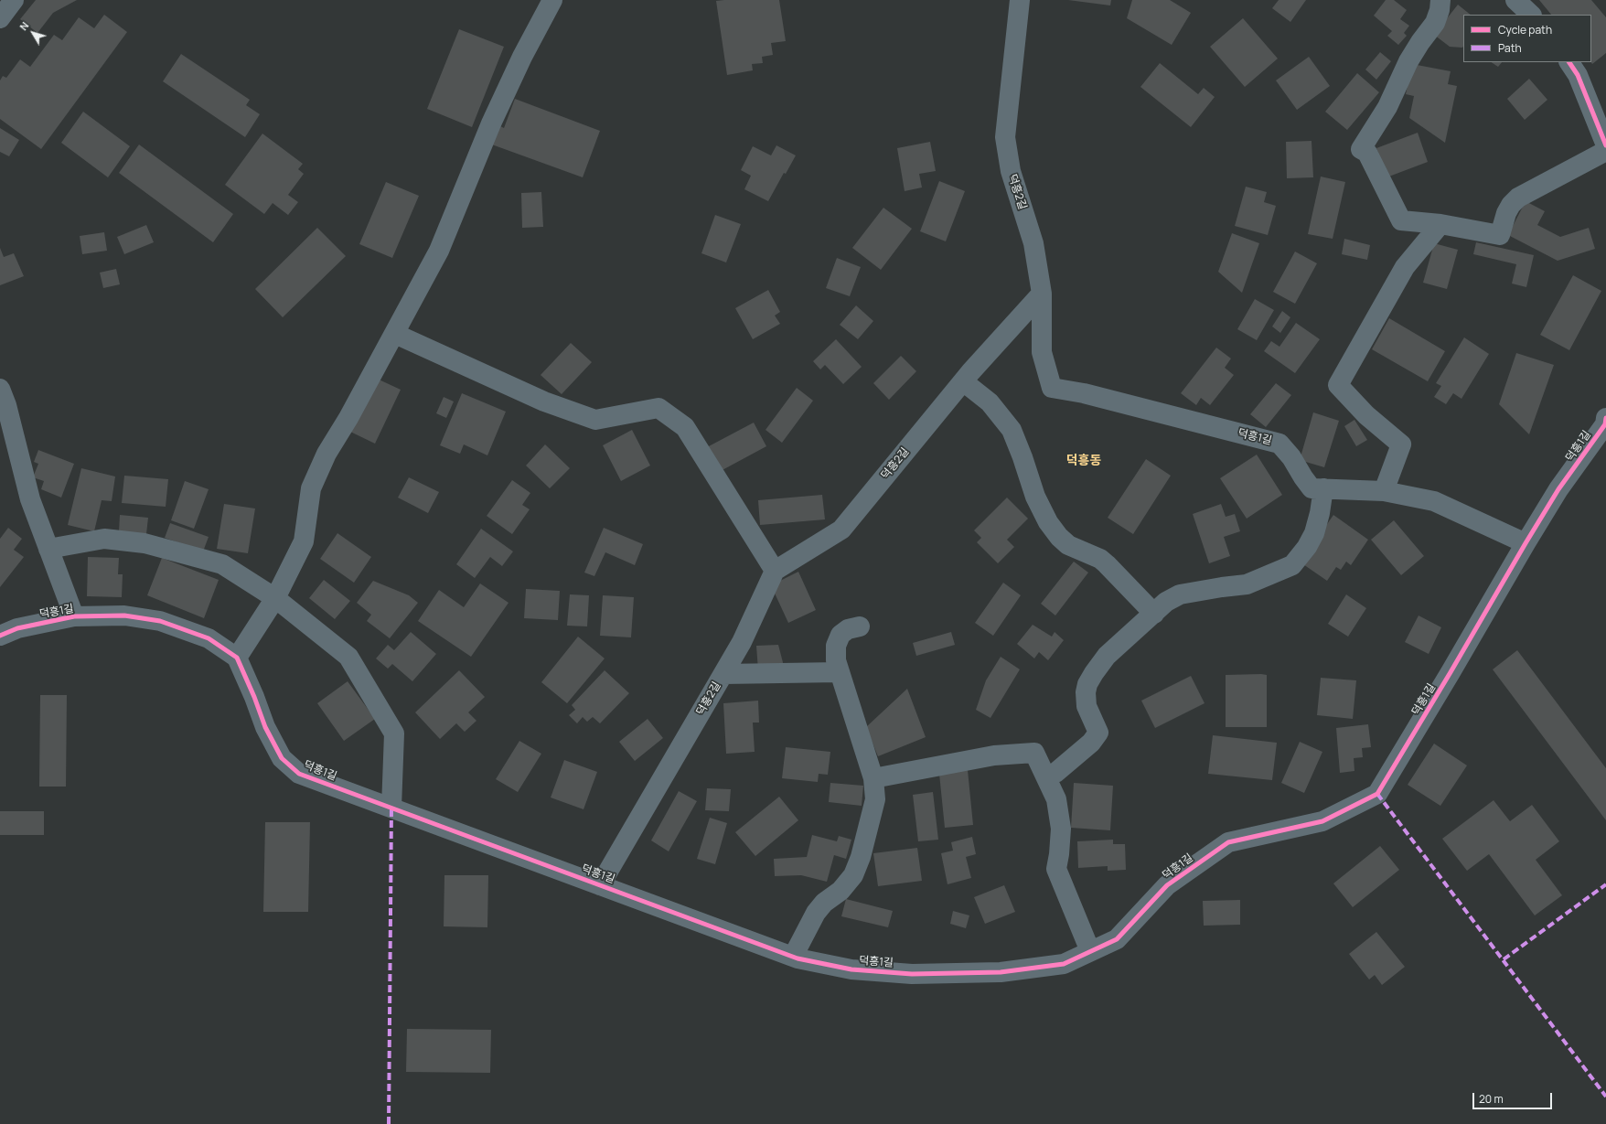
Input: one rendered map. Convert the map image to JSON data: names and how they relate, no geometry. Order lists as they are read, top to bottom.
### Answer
{
  "streets": {
    "street": ["덕흥2길", "덕흥1길"]
  },
  "crossings": [
    ["덕흥2길", "덕흥1길"]
  ],
  "districts": ["덕흥동"],
  "legend": ["Cycle path", "Path"],
  "scale_bar": "20 m",
  "north": "top left"
}
